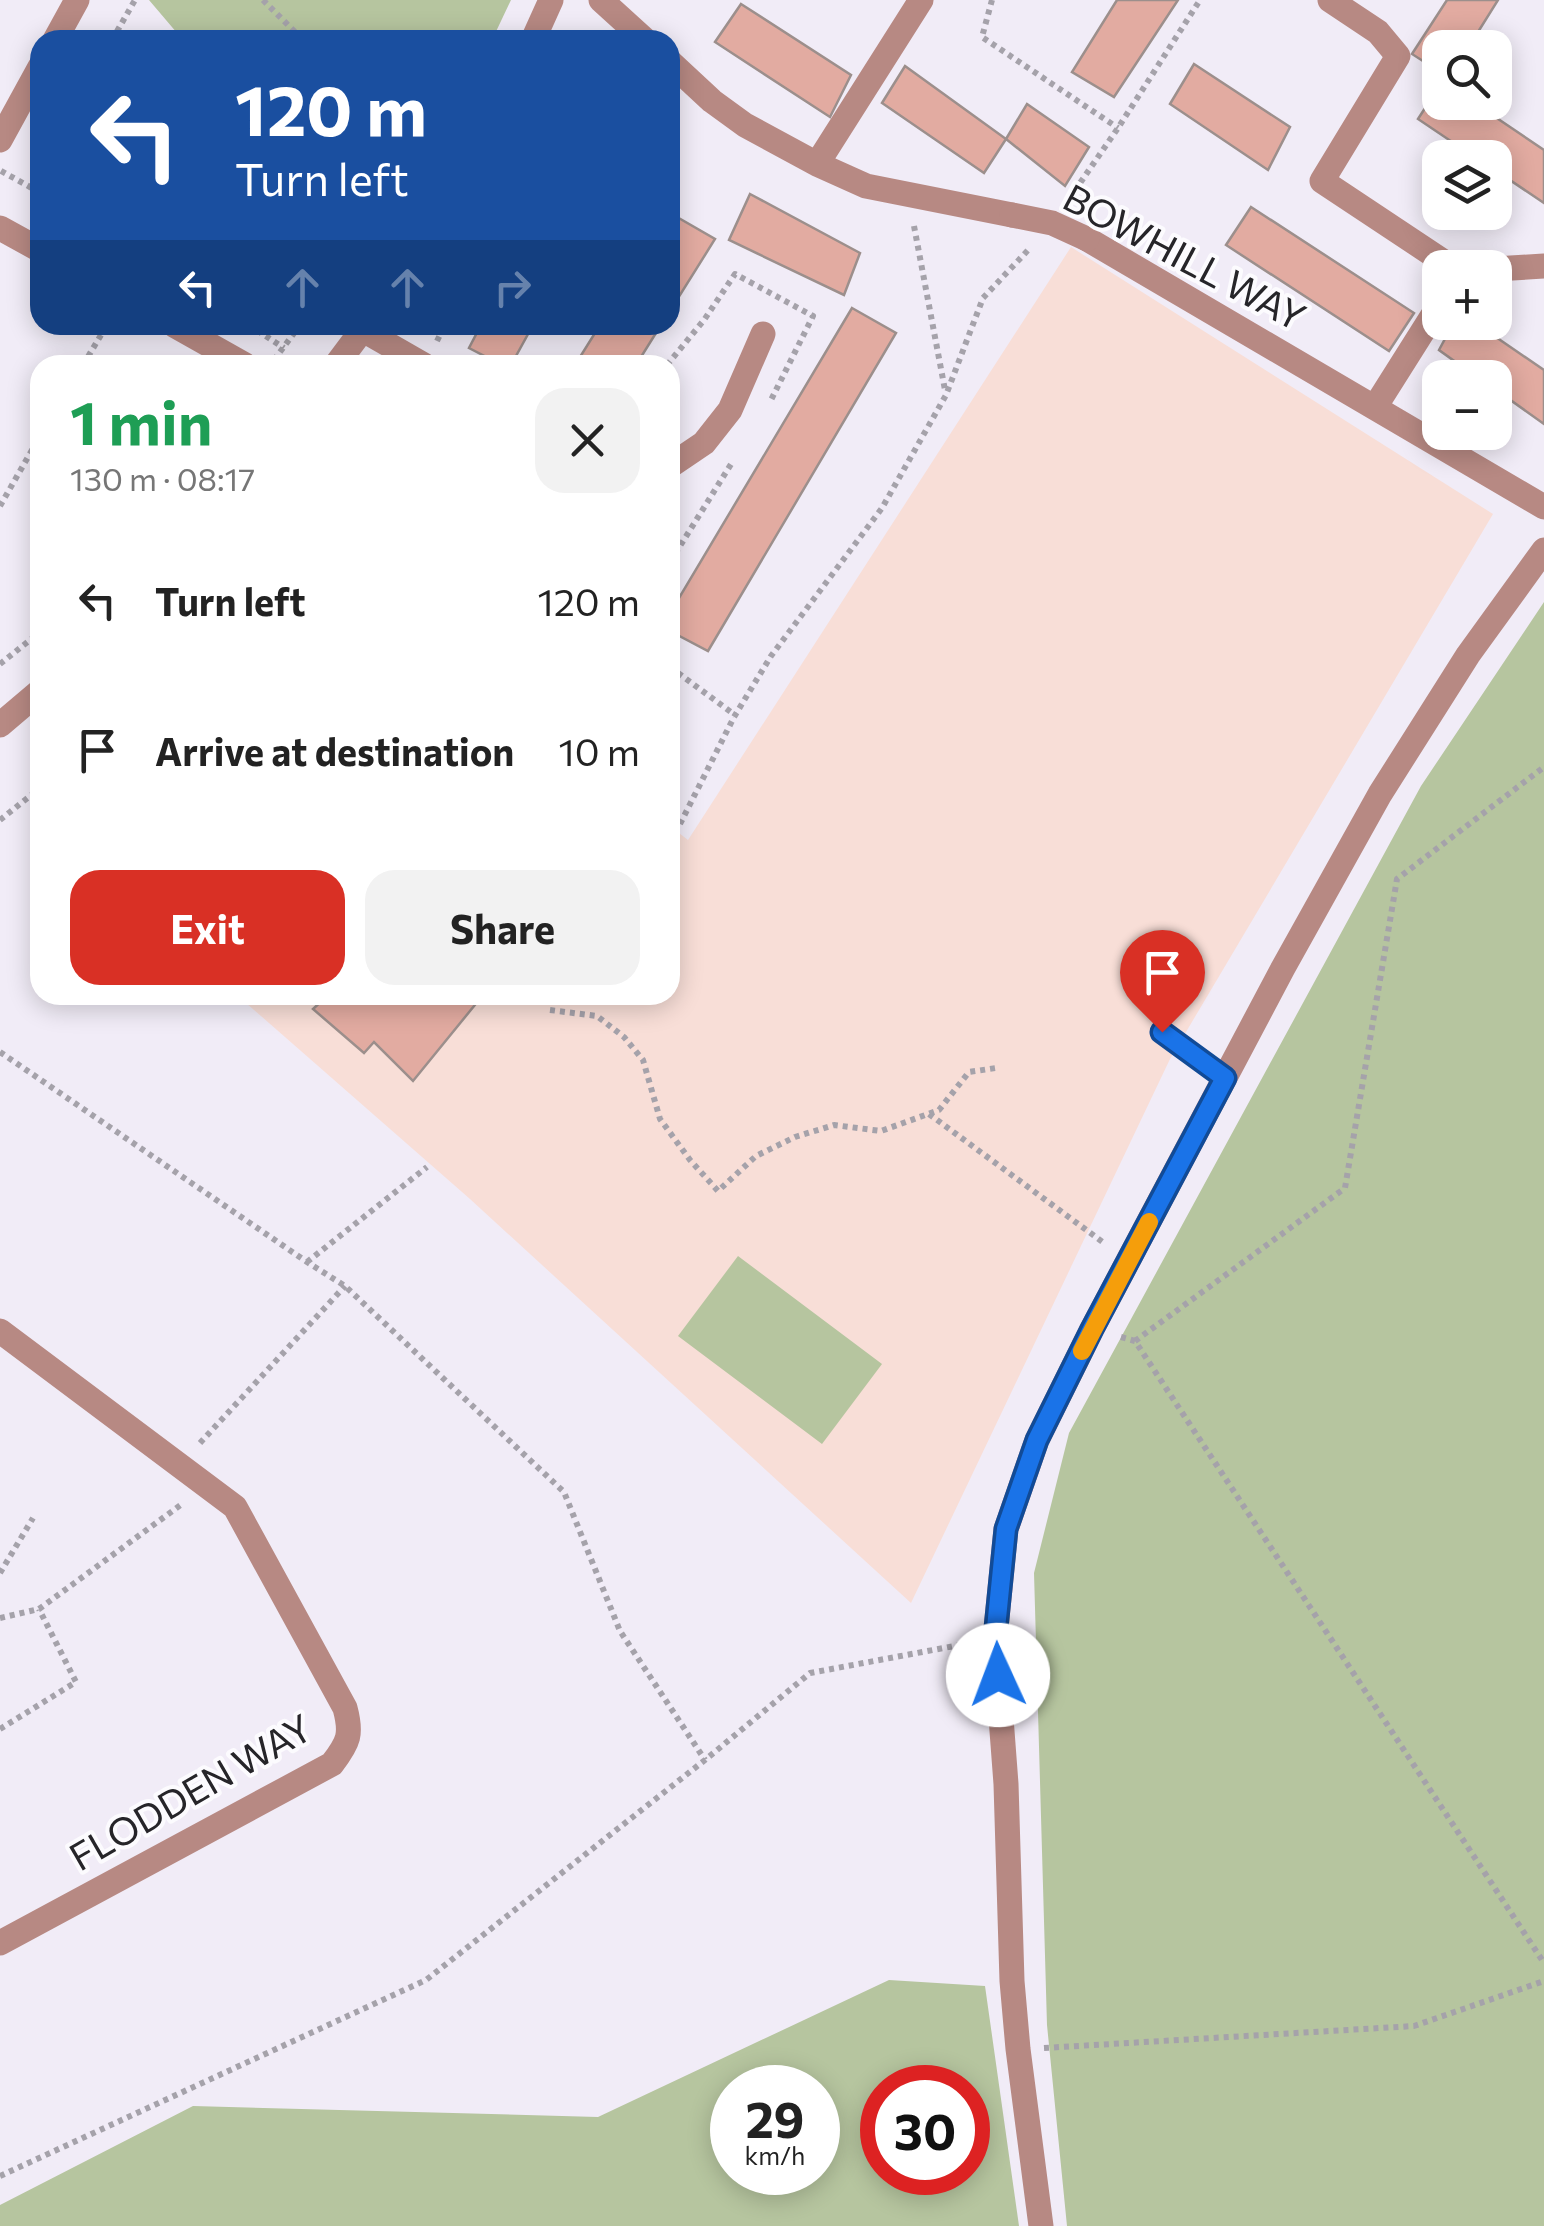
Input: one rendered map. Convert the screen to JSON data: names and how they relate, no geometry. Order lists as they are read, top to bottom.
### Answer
{
  "streets": {
    "street": ["BOWHILL WAY", "FLODDEN WAY"]
  },
  "page": {
    "map_buttons": ["+", "−"],
    "turn": ["120 m", "Turn left"],
    "heading": ["1 min", "130 m · 08:17"],
    "list": [
      {
        "name": "Turn left",
        "value": "120 m"
      },
      {
        "name": "Arrive at destination",
        "value": "10 m"
      }
    ],
    "buttons": ["Exit", "Share"],
    "speed": "29 km/h",
    "limit": "30"
  }
}
